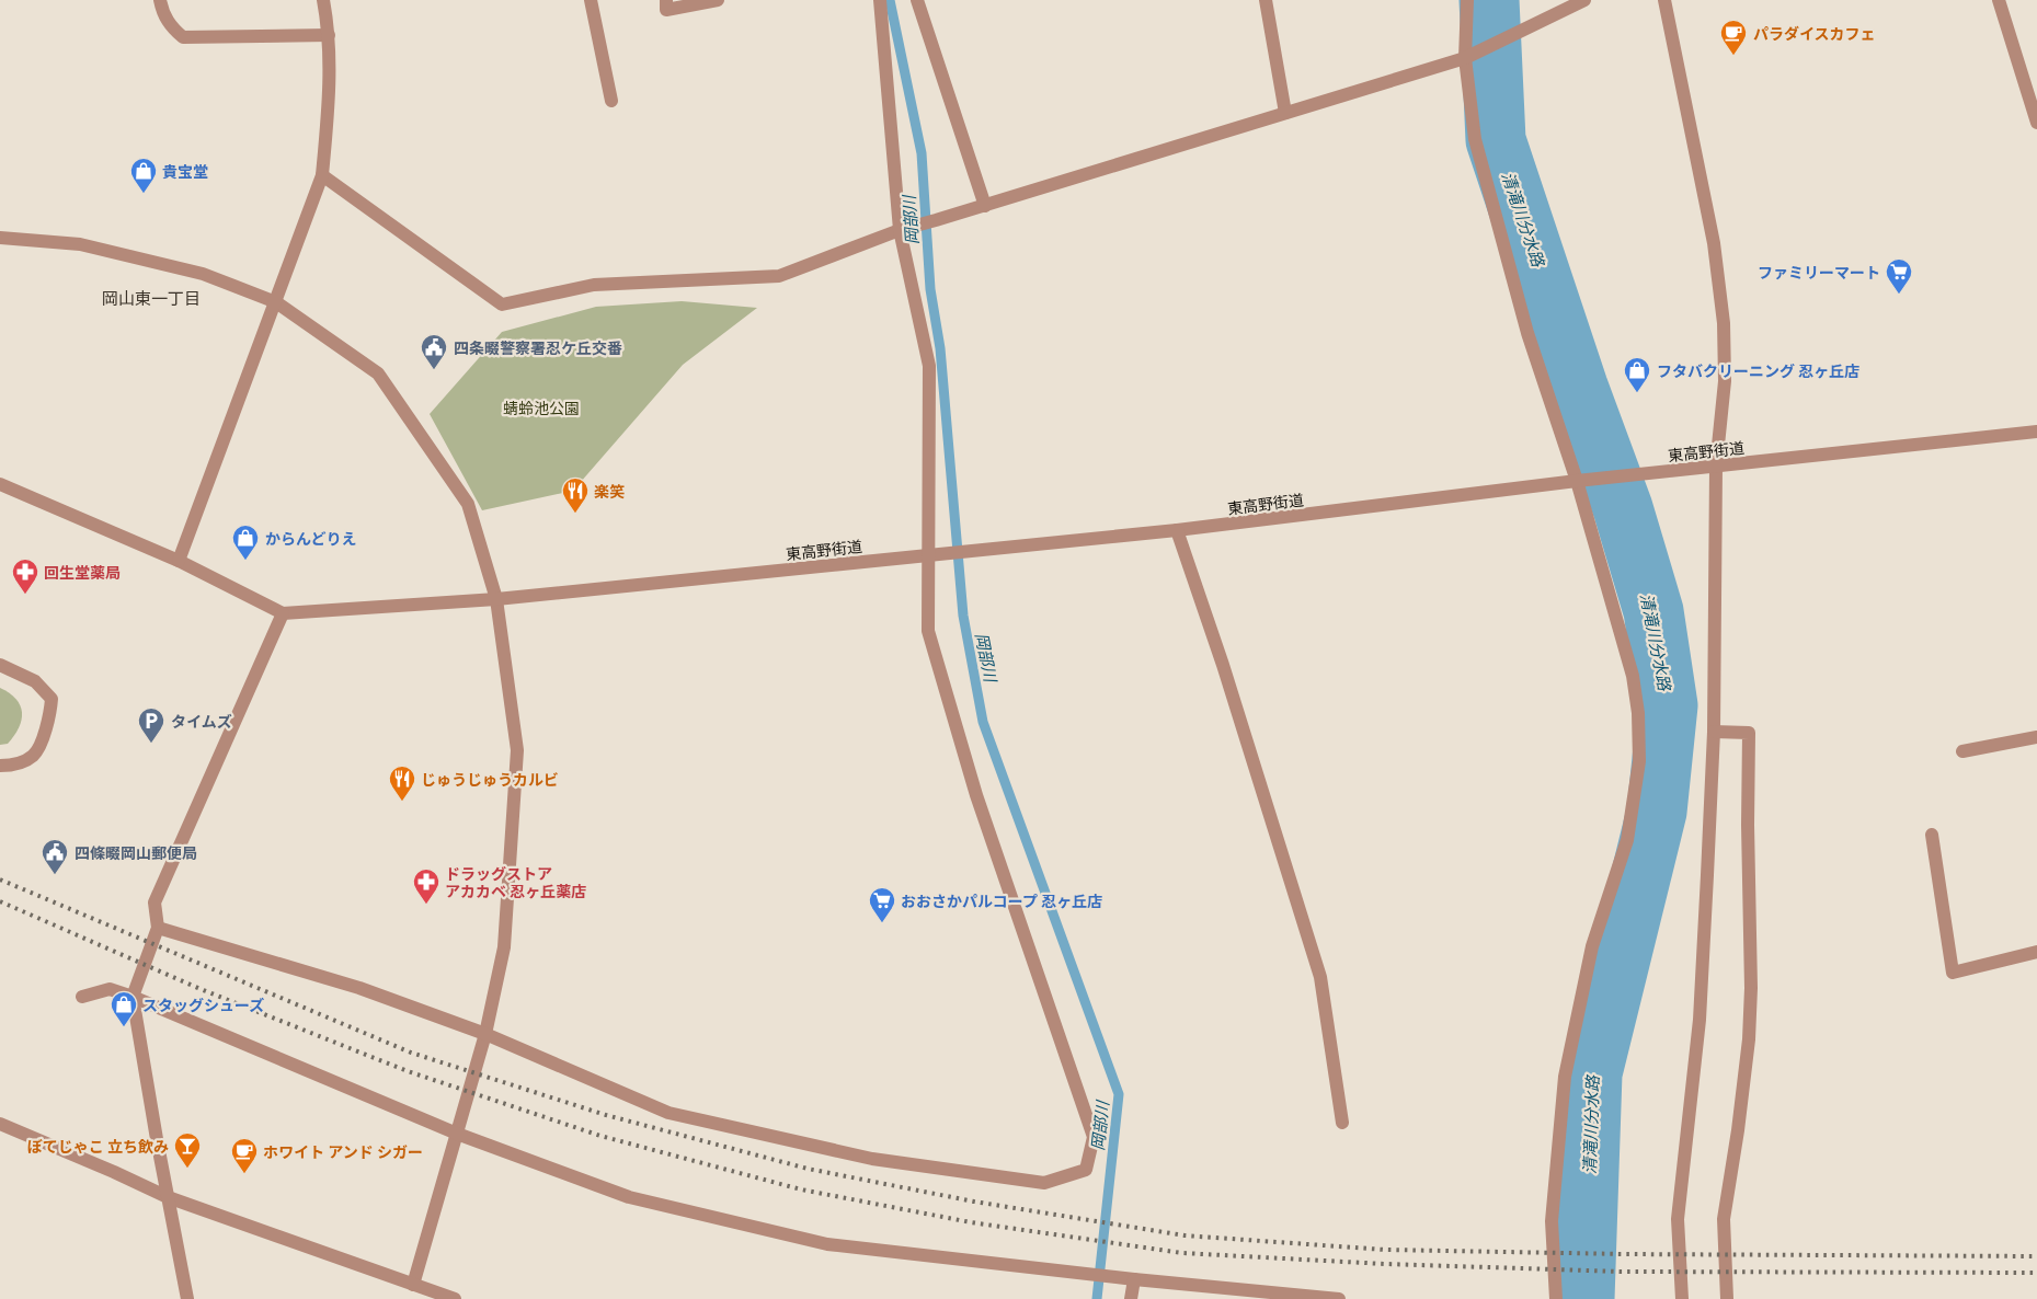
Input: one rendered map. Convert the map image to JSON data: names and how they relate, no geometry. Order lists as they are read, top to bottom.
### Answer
{
  "streets": {
    "street": ["東高野街道"]
  },
  "districts": ["岡山東一丁目"],
  "water": ["清滝川分水路", "岡部川"],
  "parks": ["蜻蛉池公園"],
  "places": {
    "cafe": ["パラダイスカフェ", "ホワイト アンド シガー"],
    "shop": [
      "貴宝堂",
      "フタバクリーニング 忍ヶ丘店",
      "からんどりえ",
      "スタッグシューズ"
    ],
    "supermarket": ["ファミリーマート", "おおさかパルコープ 忍ヶ丘店"],
    "public building": ["四条畷警察署忍ケ丘交番", "四條畷岡山郵便局"],
    "restaurant": ["楽笑", "じゅうじゅうカルビ"],
    "pharmacy": ["回生堂薬局", "ドラッグストア アカカベ 忍ヶ丘薬店"],
    "parking": ["タイムズ"],
    "bar": ["ぼてじゃこ 立ち飲み"]
  }
}
